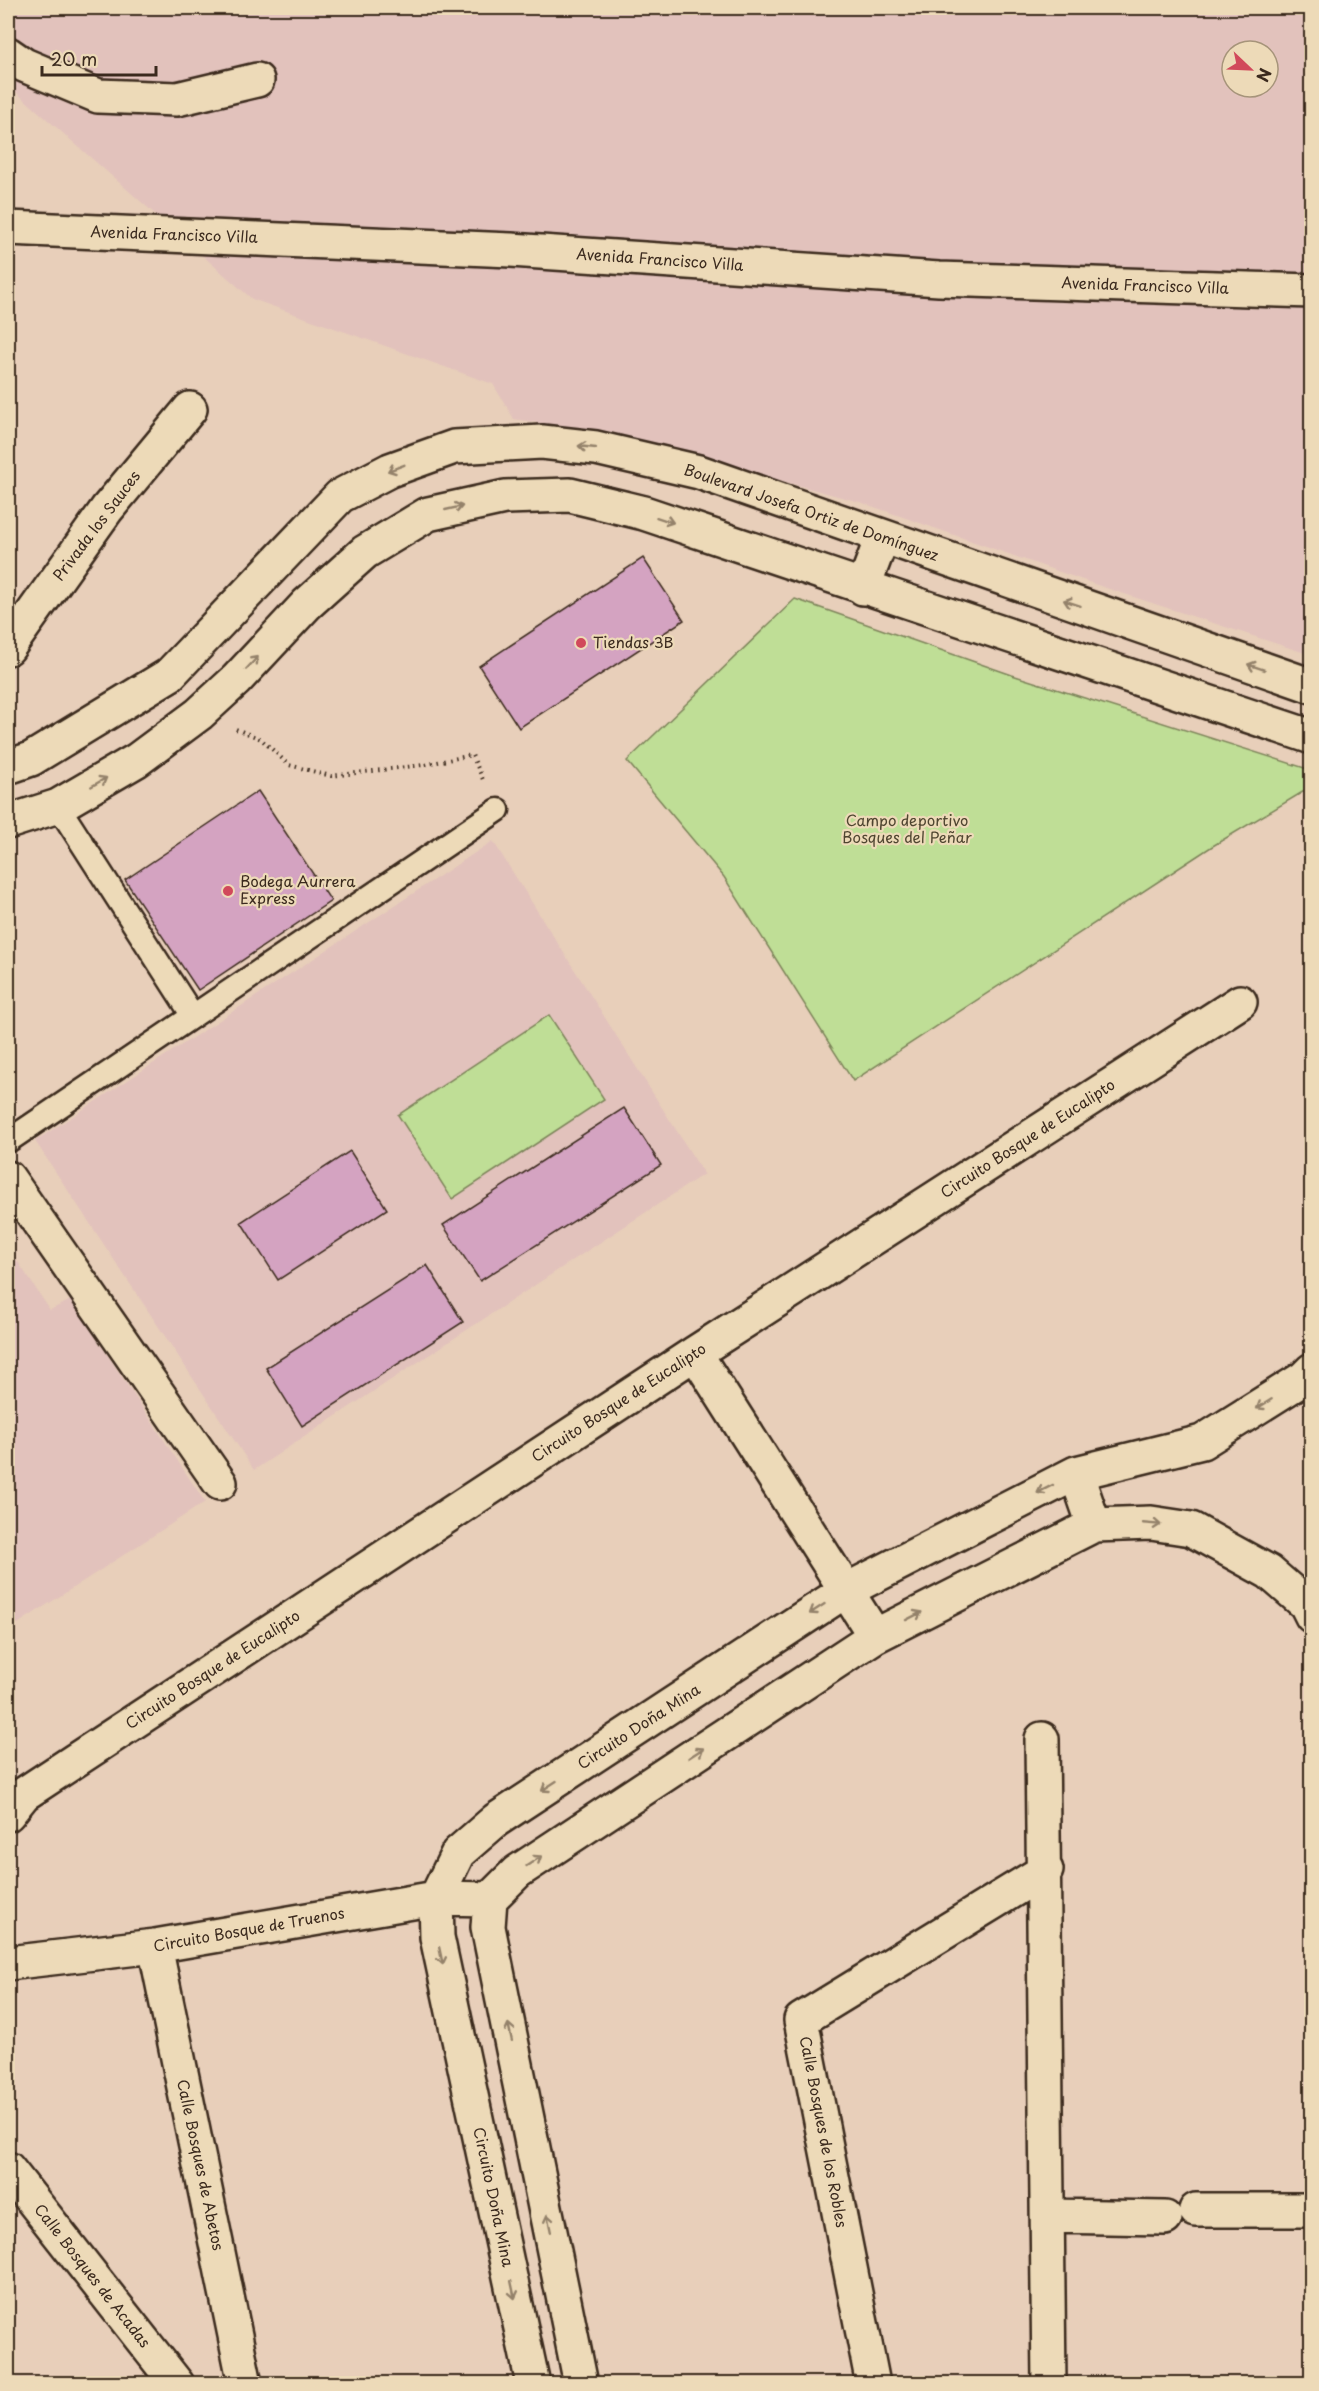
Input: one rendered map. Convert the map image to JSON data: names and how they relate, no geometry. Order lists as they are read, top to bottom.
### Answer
{
  "streets": {
    "street": [
      "Avenida Francisco Villa",
      "Boulevard Josefa Ortiz de Domínguez",
      "Privada los Sauces",
      "Circuito Bosque de Eucalipto",
      "Circuito Doña Mina",
      "Circuito Bosque de Truenos",
      "Calle Bosques de los Robles",
      "Calle Bosques de Abetos",
      "Calle Bosques de Acadas"
    ]
  },
  "crossings": [
    ["Circuito Doña Mina", "Circuito Bosque de Truenos"],
    ["Circuito Bosque de Truenos", "Calle Bosques de Abetos"]
  ],
  "parks": ["Campo deportivo Bosques del Peñar"],
  "places": ["Tiendas 3B", "Bodega Aurrera Express"],
  "scale_bar": "20 m",
  "north": "bottom right"
}
